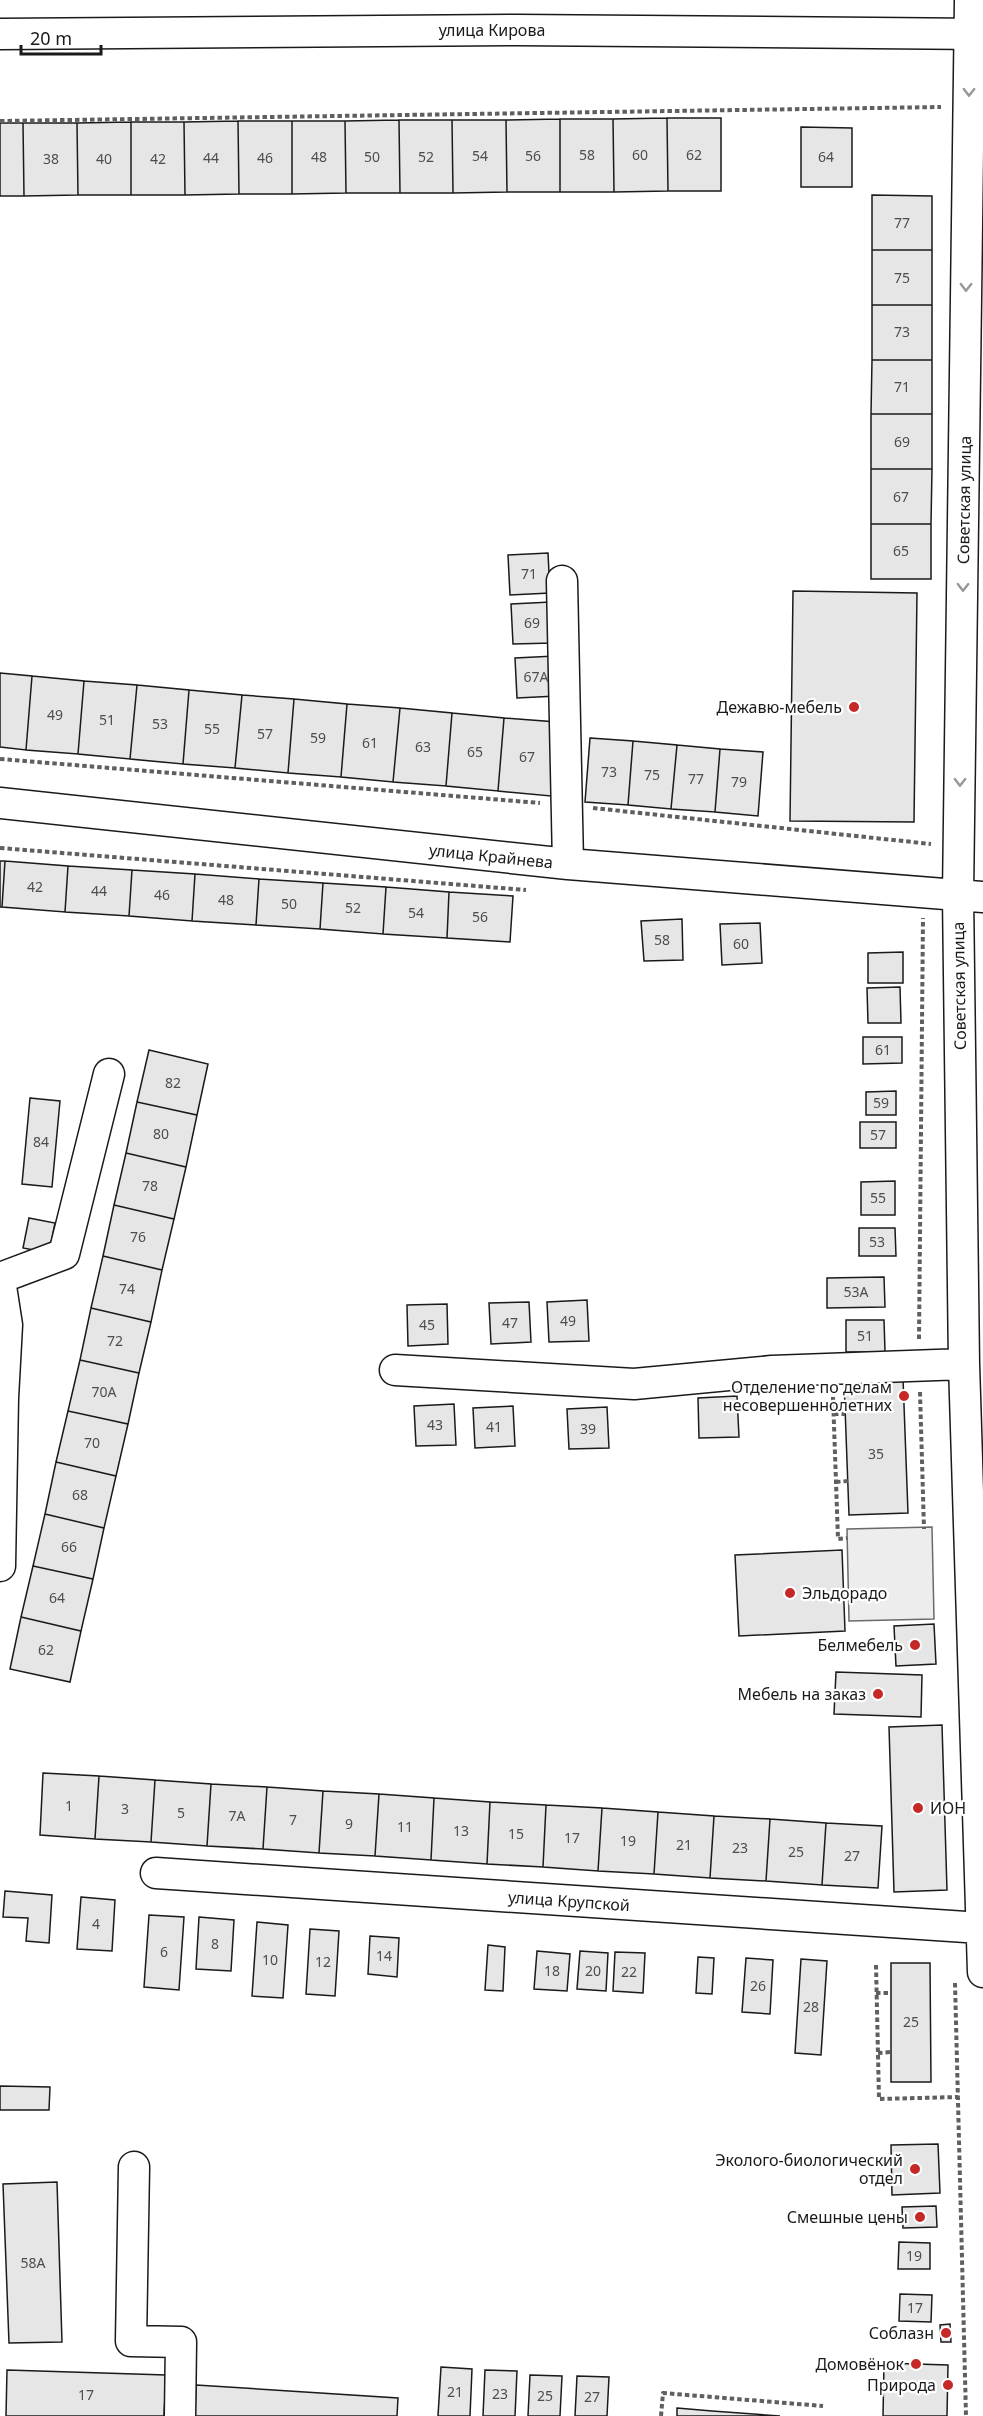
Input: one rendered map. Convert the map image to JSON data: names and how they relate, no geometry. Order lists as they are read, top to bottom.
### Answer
{
  "streets": {
    "street": [
      "улица Кирова",
      "Советская улица",
      "улица Крайнева",
      "улица Крупской"
    ]
  },
  "crossings": [
    ["улица Кирова", "Советская улица"],
    ["Советская улица", "улица Крайнева"],
    ["Советская улица", "улица Крупской"]
  ],
  "one_way": ["Советская улица"],
  "places": [
    "Дежавю-мебель",
    "Отделение по делам несовершеннолетних",
    "Эльдорадо",
    "Белмебель",
    "Мебель на заказ",
    "ИОН",
    "Эколого-биологический отдел",
    "Смешные цены",
    "Соблазн",
    "Домовёнок",
    "Природа"
  ],
  "house_numbers": [
    "58",
    "60",
    "62",
    "54",
    "56",
    "48",
    "50",
    "52",
    "64",
    "44",
    "46",
    "38",
    "40",
    "42",
    "77",
    "75",
    "73",
    "71",
    "69",
    "67",
    "65",
    "71",
    "69",
    "67А",
    "49",
    "51",
    "53",
    "55",
    "57",
    "59",
    "61",
    "63",
    "65",
    "67",
    "73",
    "75",
    "77",
    "79",
    "42",
    "44",
    "46",
    "48",
    "50",
    "52",
    "54",
    "56",
    "58",
    "60",
    "61",
    "82",
    "59",
    "80",
    "57",
    "84",
    "78",
    "55",
    "76",
    "53",
    "74",
    "53А",
    "49",
    "47",
    "45",
    "51",
    "72",
    "70А",
    "43",
    "41",
    "39",
    "70",
    "35",
    "68",
    "66",
    "64",
    "62",
    "1",
    "3",
    "5",
    "7А",
    "7",
    "9",
    "11",
    "13",
    "15",
    "17",
    "19",
    "21",
    "23",
    "25",
    "27",
    "4",
    "8",
    "6",
    "14",
    "10",
    "12",
    "18",
    "20",
    "22",
    "26",
    "28",
    "25",
    "19",
    "58А",
    "17",
    "21",
    "23",
    "17",
    "25",
    "27"
  ],
  "scale_bar": "20 m"
}
